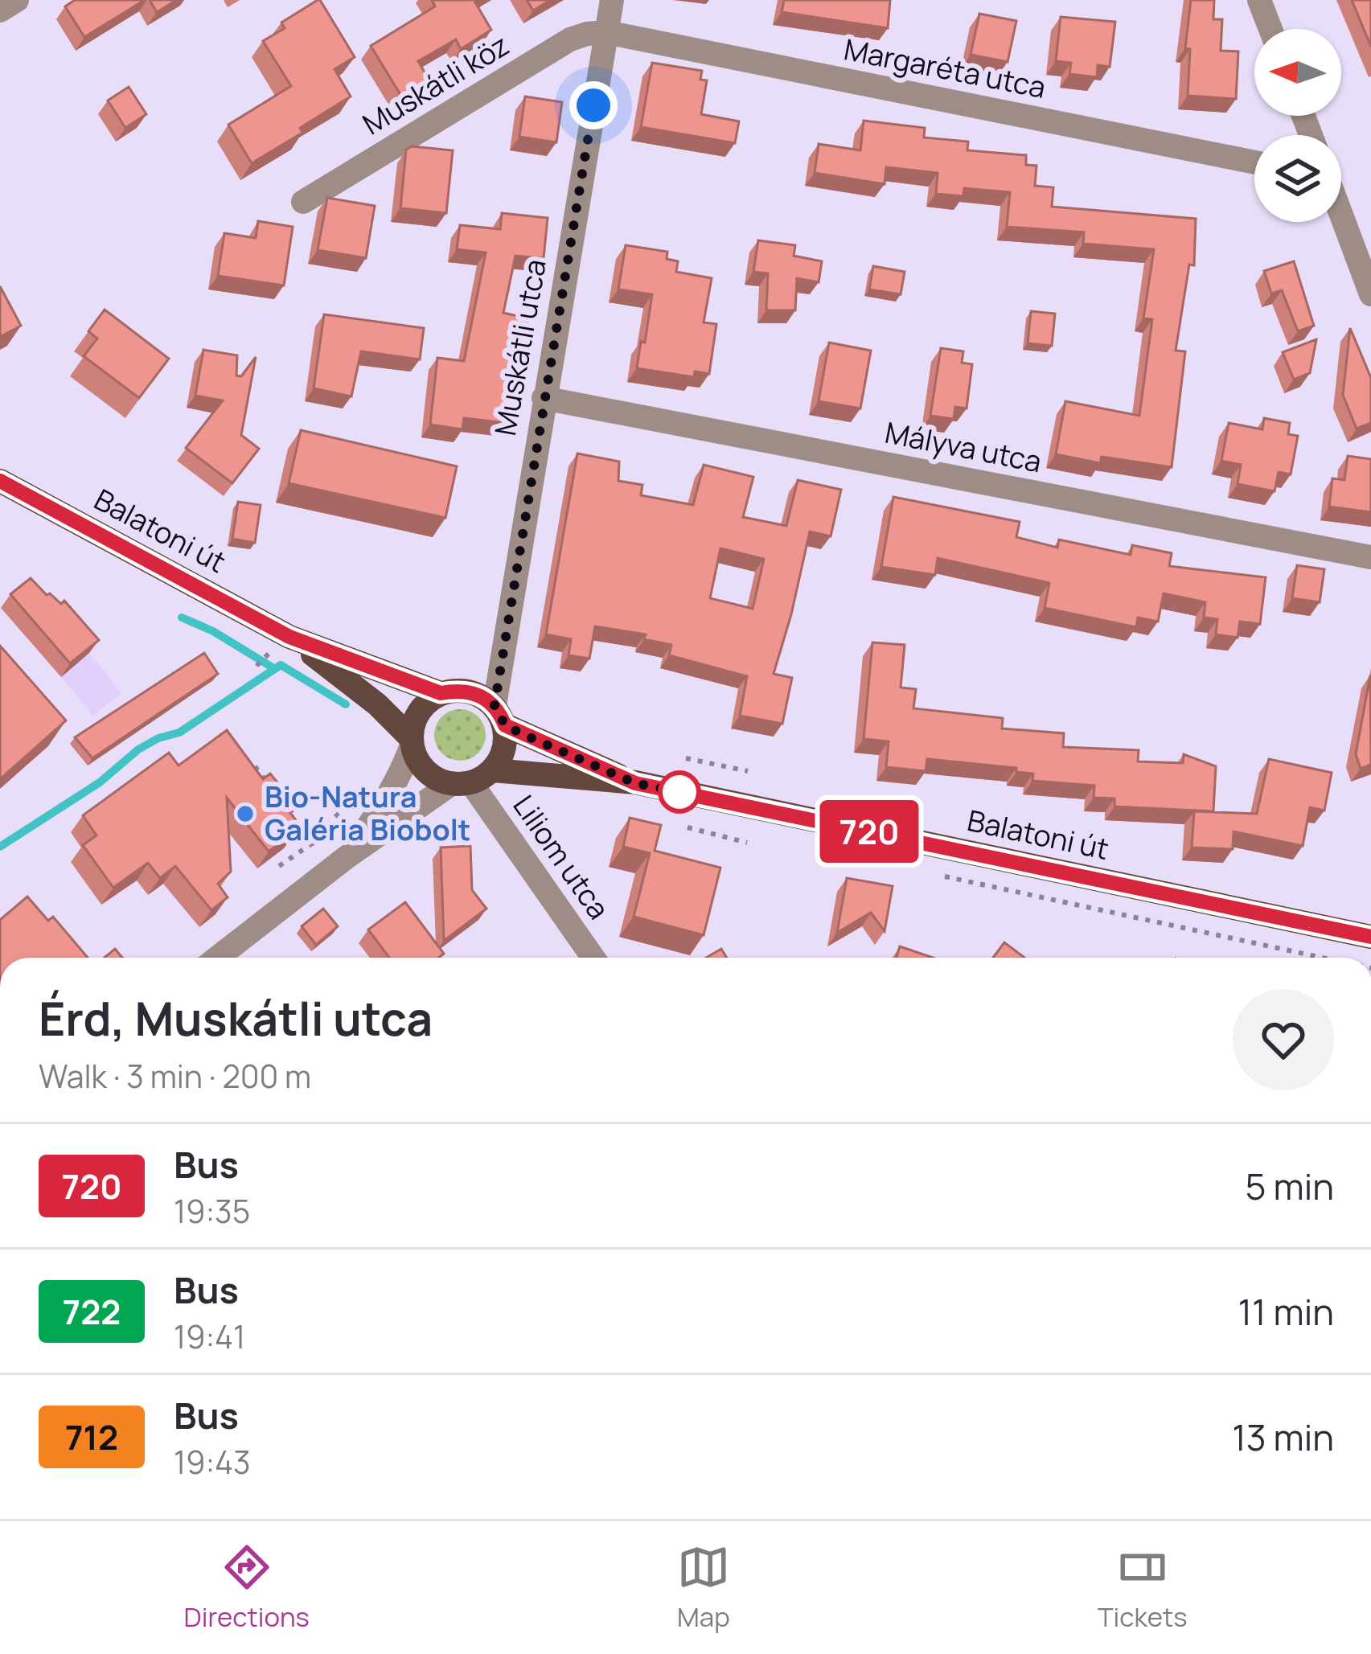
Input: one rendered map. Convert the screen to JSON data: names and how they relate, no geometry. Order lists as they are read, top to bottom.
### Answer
{
  "streets": {
    "main road": ["Balatoni út"],
    "street": [
      "Margaréta utca",
      "Muskátli köz",
      "Muskátli utca",
      "Mályva utca",
      "Liliom utca"
    ]
  },
  "crossings": [
    ["Margaréta utca", "Muskátli köz"],
    ["Margaréta utca", "Muskátli utca"],
    ["Muskátli köz", "Muskátli utca"],
    ["Muskátli utca", "Mályva utca"],
    ["Muskátli utca", "Balatoni út"],
    ["Muskátli utca", "Liliom utca"],
    ["Balatoni út", "Liliom utca"]
  ],
  "places": ["Bio-Natura Galéria Biobolt"],
  "lines": ["bus line 720"],
  "north": "left",
  "page": {
    "on_map": "720",
    "heading": ["Érd, Muskátli utca", "Walk · 3 min · 200 m"],
    "list": [
      {
        "mark": "720",
        "name": "Bus",
        "note": "19:35",
        "value": "5 min"
      },
      {
        "mark": "722",
        "name": "Bus",
        "note": "19:41",
        "value": "11 min"
      },
      {
        "mark": "712",
        "name": "Bus",
        "note": "19:43",
        "value": "13 min"
      }
    ],
    "tabs": ["Directions", "Map", "Tickets"]
  }
}
